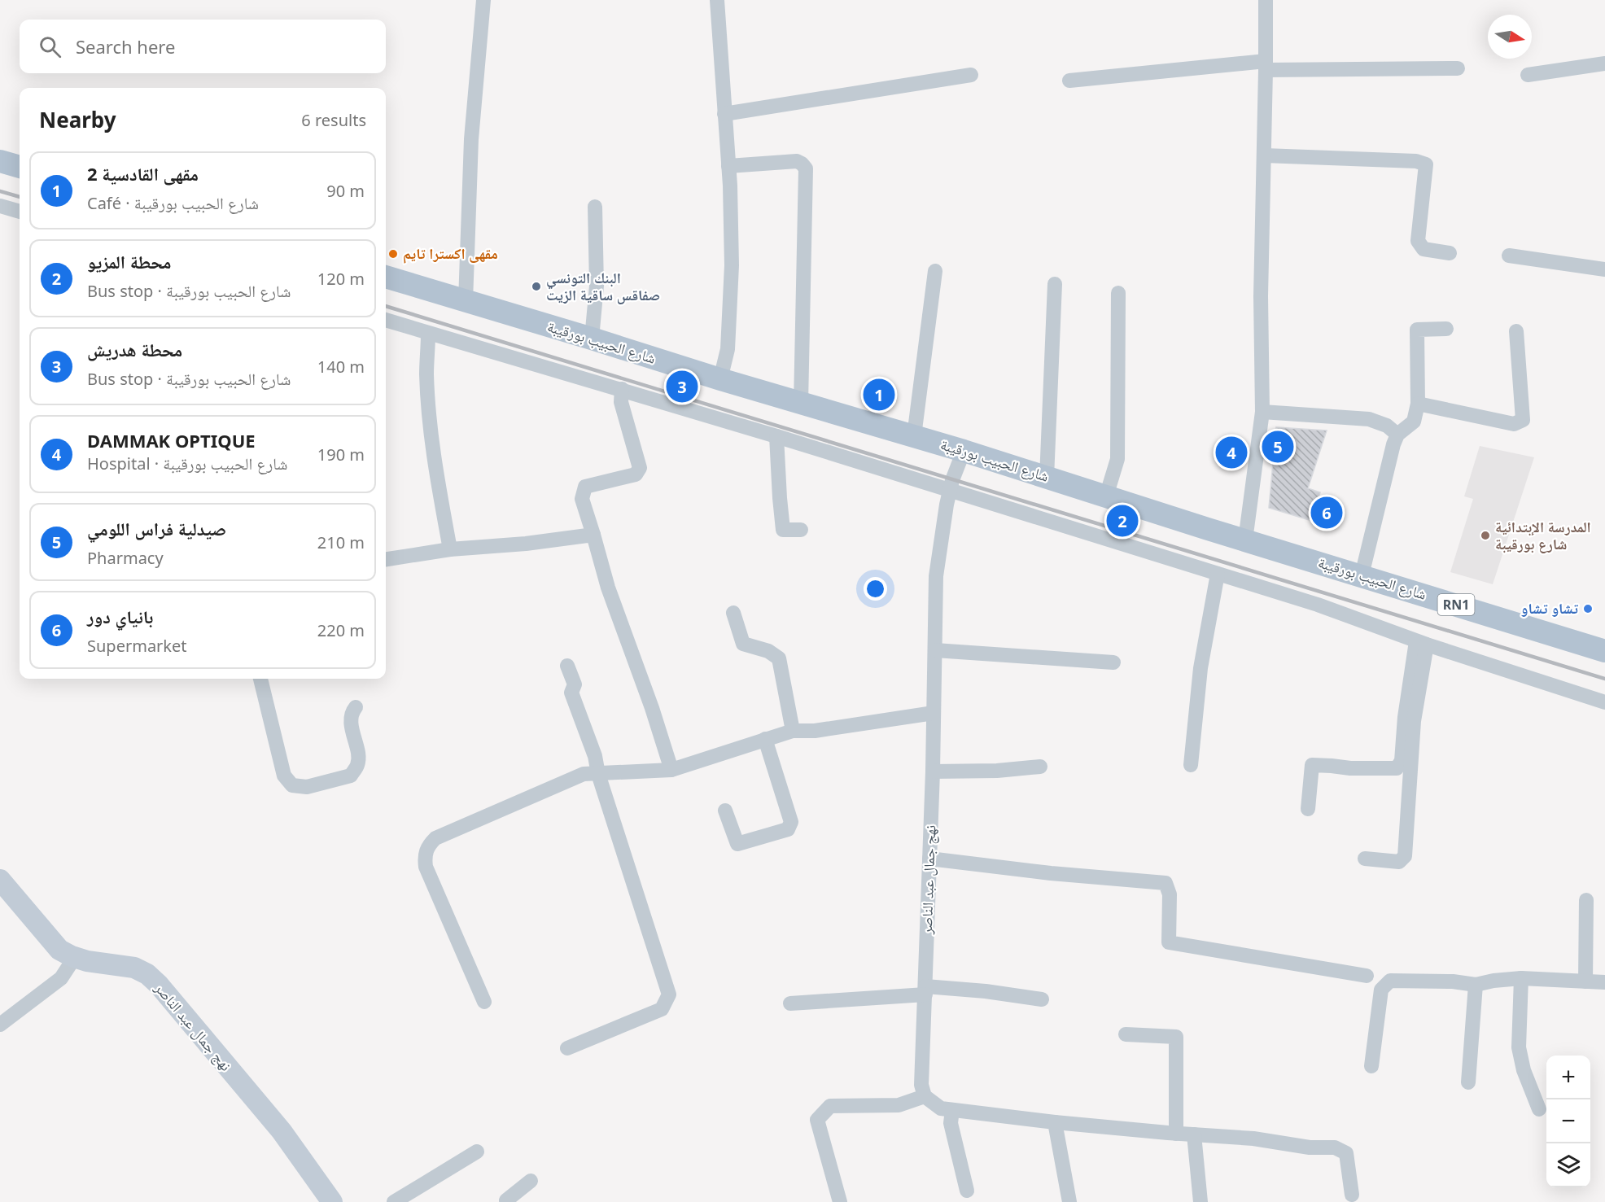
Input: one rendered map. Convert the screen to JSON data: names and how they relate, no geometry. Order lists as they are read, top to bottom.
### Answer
{
  "streets": {
    "main road": ["شارع الحبيب بورقيبة", "RN1"],
    "street": ["نهج جمال عبد الناصر"]
  },
  "crossings": [
    ["شارع الحبيب بورقيبة", "نهج جمال عبد الناصر"]
  ],
  "places": [
    "مقهى اكسترا تايم",
    "البنك التونسي صفاقس ساقية الزيت",
    "المدرسة الإبتدائية شارع بورقيبة",
    "تشاو تشاو"
  ],
  "north": "right",
  "page": {
    "search": "Search here",
    "heading": ["Nearby", "6 results"],
    "list": [
      {
        "mark": "1",
        "name": "مقهى القادسية 2",
        "note": "Café · شارع الحبيب بورقيبة",
        "value": "90 m"
      },
      {
        "mark": "2",
        "name": "محطة المزيو",
        "note": "Bus stop · شارع الحبيب بورقيبة",
        "value": "120 m"
      },
      {
        "mark": "3",
        "name": "محطة هدريش",
        "note": "Bus stop · شارع الحبيب بورقيبة",
        "value": "140 m"
      },
      {
        "mark": "4",
        "name": "DAMMAK OPTIQUE",
        "note": "Hospital · شارع الحبيب بورقيبة",
        "value": "190 m"
      },
      {
        "mark": "5",
        "name": "صيدلية فراس اللومي",
        "note": "Pharmacy",
        "value": "210 m"
      },
      {
        "mark": "6",
        "name": "بانياي دور",
        "note": "Supermarket",
        "value": "220 m"
      }
    ],
    "pins": [
      "3",
      "1",
      "5",
      "4",
      "6",
      "2"
    ],
    "map_buttons": ["+", "−"]
  }
}
